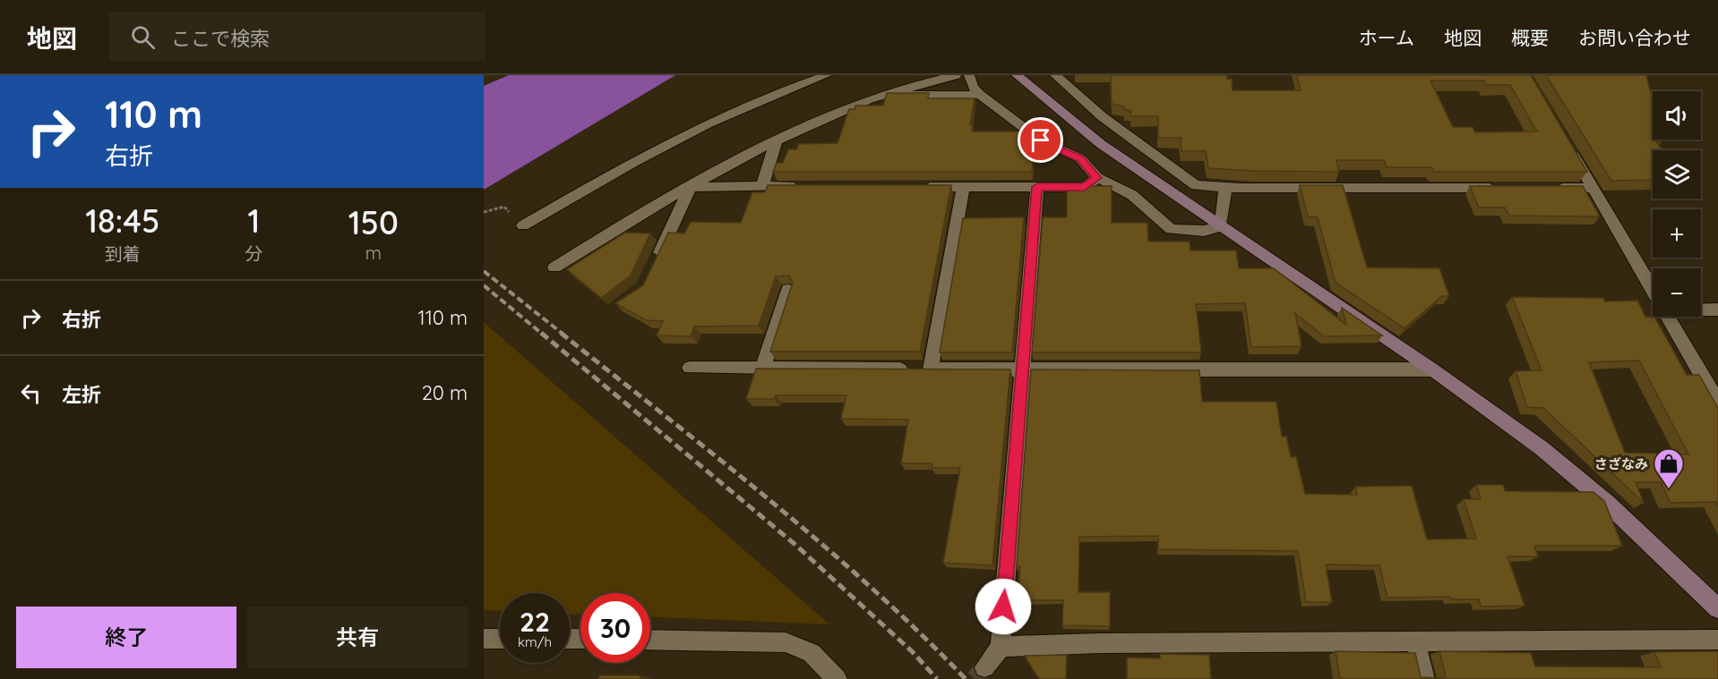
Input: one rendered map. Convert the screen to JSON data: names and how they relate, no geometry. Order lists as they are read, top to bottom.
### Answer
{
  "places": {
    "shop": ["さざなみ"]
  },
  "page": {
    "header": "地図",
    "search": "ここで検索",
    "nav": [
      "ホーム",
      "地図",
      "概要",
      "お問い合わせ"
    ],
    "turn": ["110 m", "右折"],
    "map_buttons": ["+", "−"],
    "eta": [
      "18:45",
      "到着",
      "1",
      "分",
      "150",
      "m"
    ],
    "list": [
      {
        "name": "右折",
        "value": "110 m"
      },
      {
        "name": "左折",
        "value": "20 m"
      }
    ],
    "speed": "22 km/h",
    "limit": "30",
    "buttons": ["終了", "共有"]
  }
}
